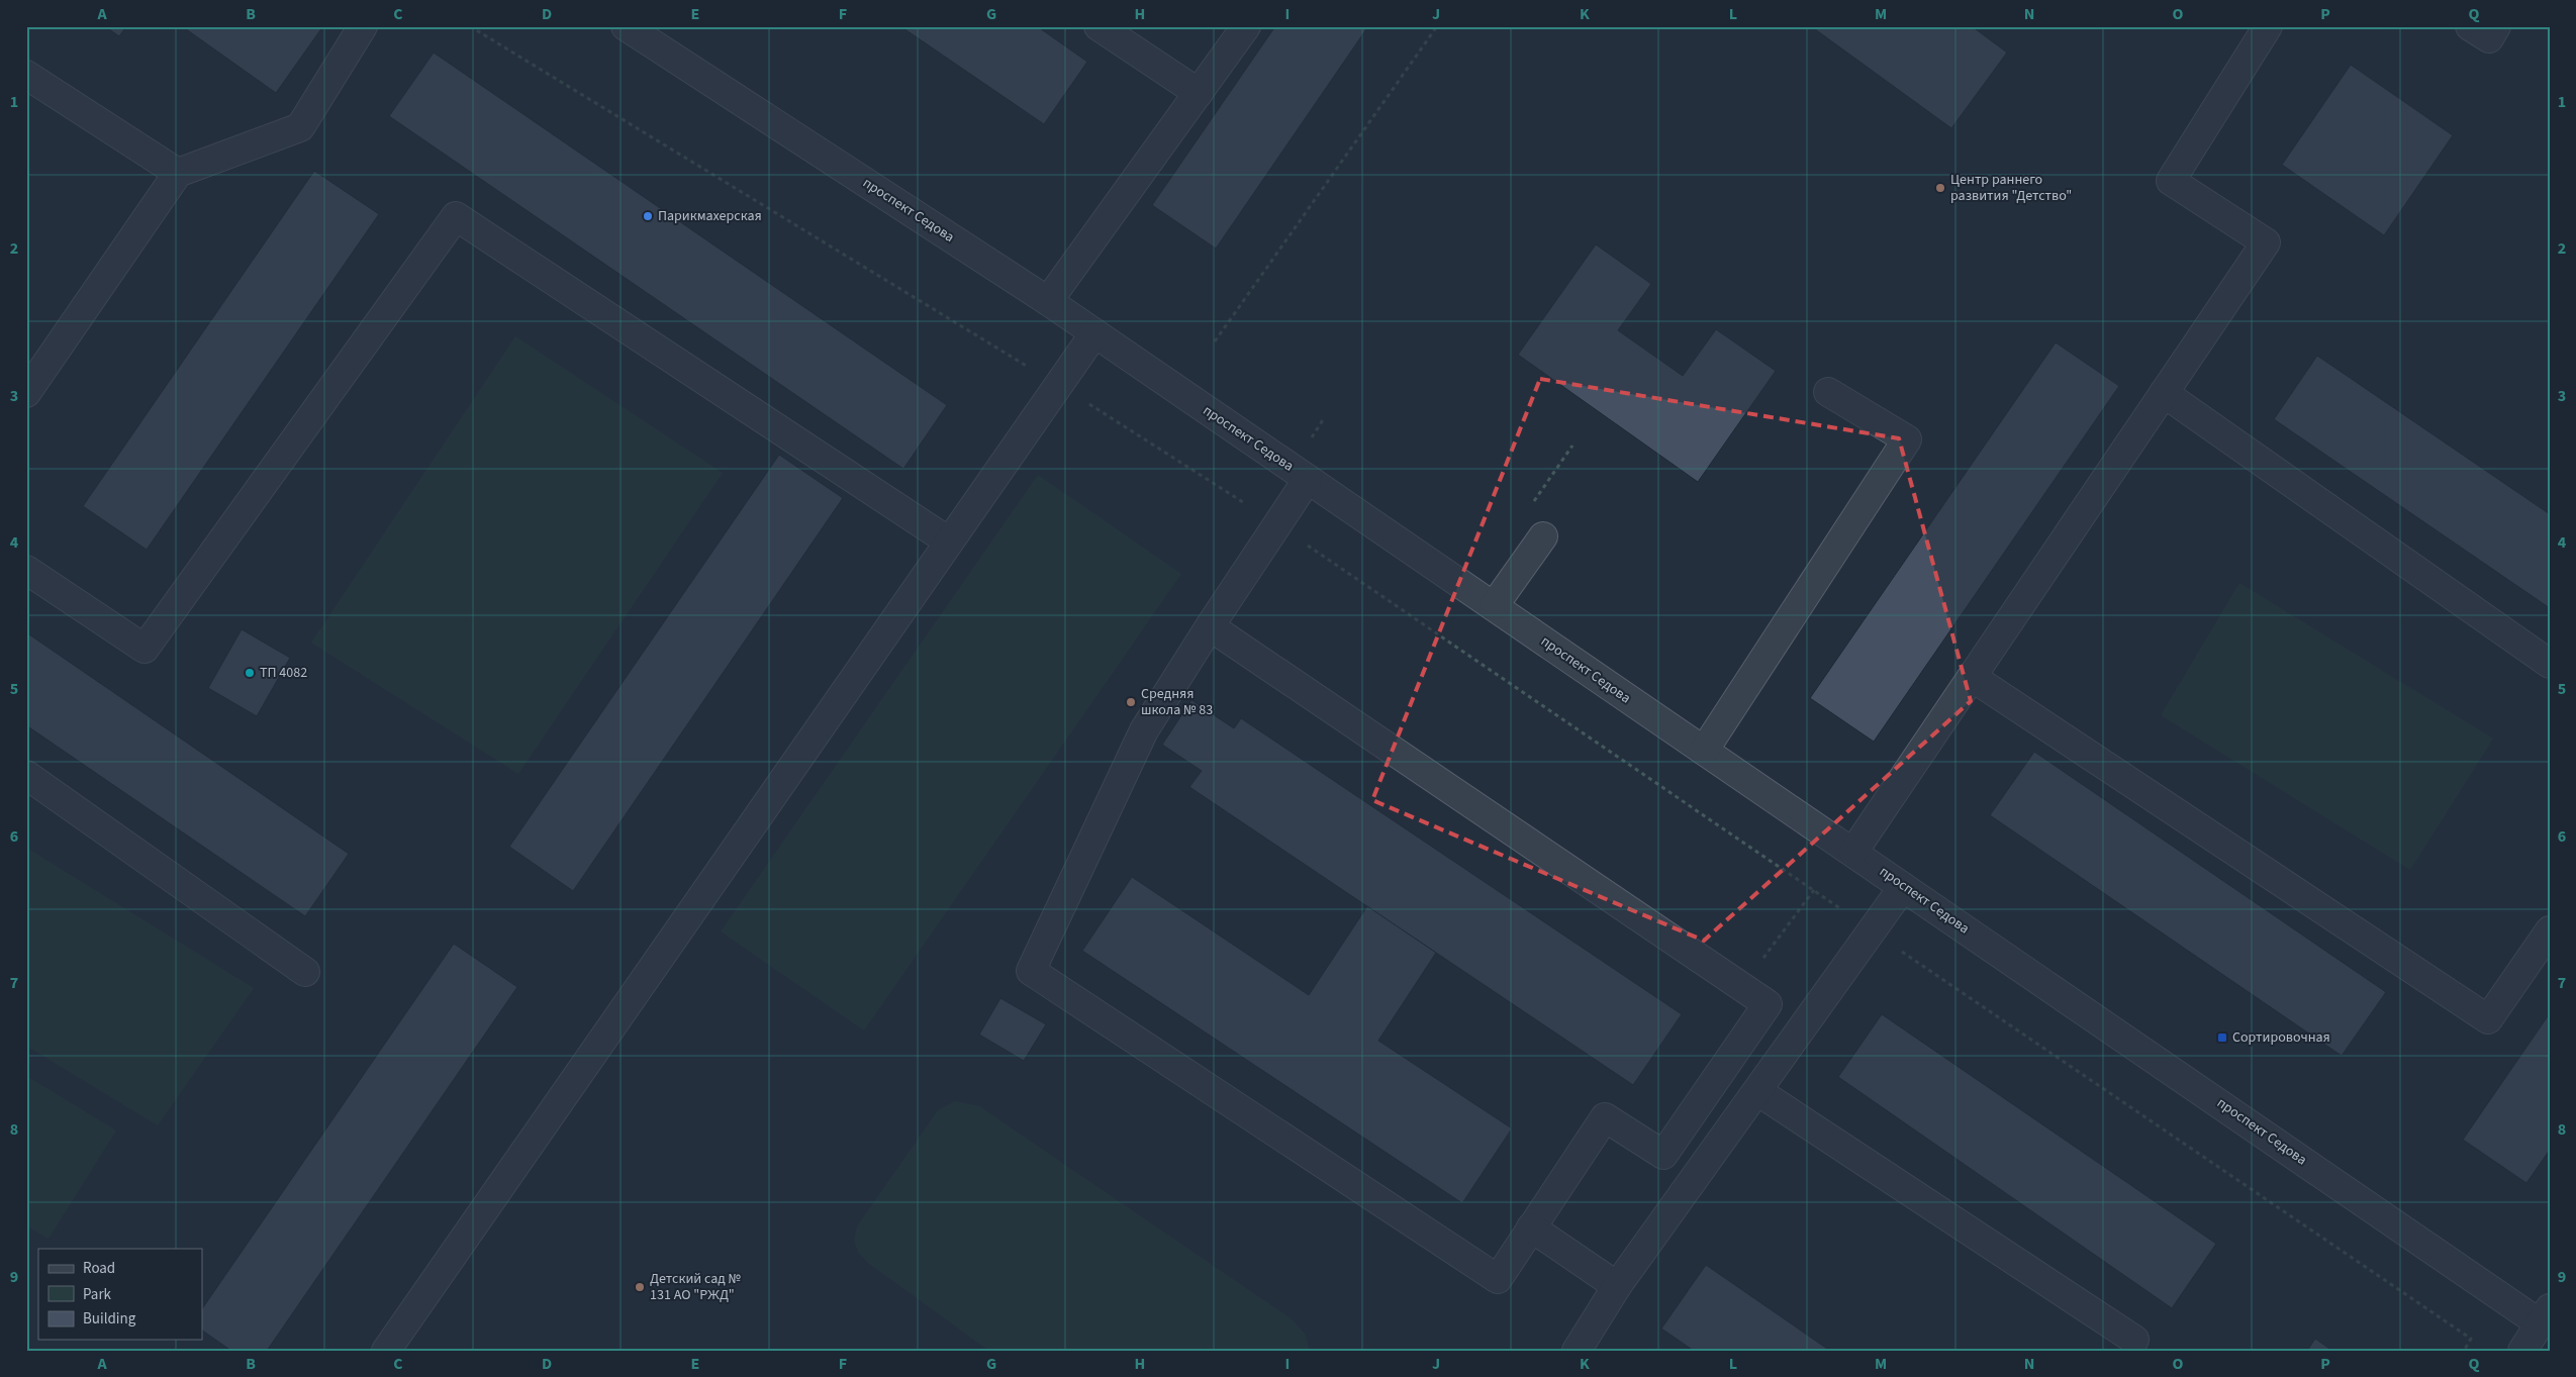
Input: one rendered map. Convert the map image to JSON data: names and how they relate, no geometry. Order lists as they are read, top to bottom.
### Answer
{
  "streets": {
    "street": ["проспект Седова"]
  },
  "places": {
    "other": [
      "Центр раннего развития \"Детство\"",
      "Парикмахерская",
      "ТП 4082",
      "Средняя школа № 83",
      "Детский сад № 131 АО \"РЖД\""
    ],
    "transit": ["Сортировочная"]
  },
  "legend": ["Road", "Park", "Building"],
  "grid": {
    "columns": [
      "A",
      "B",
      "C",
      "D",
      "E",
      "F",
      "G",
      "H",
      "I",
      "J",
      "K",
      "L",
      "M",
      "N",
      "O",
      "P",
      "Q"
    ],
    "rows": [
      "1",
      "2",
      "3",
      "4",
      "5",
      "6",
      "7",
      "8",
      "9"
    ]
  }
}
